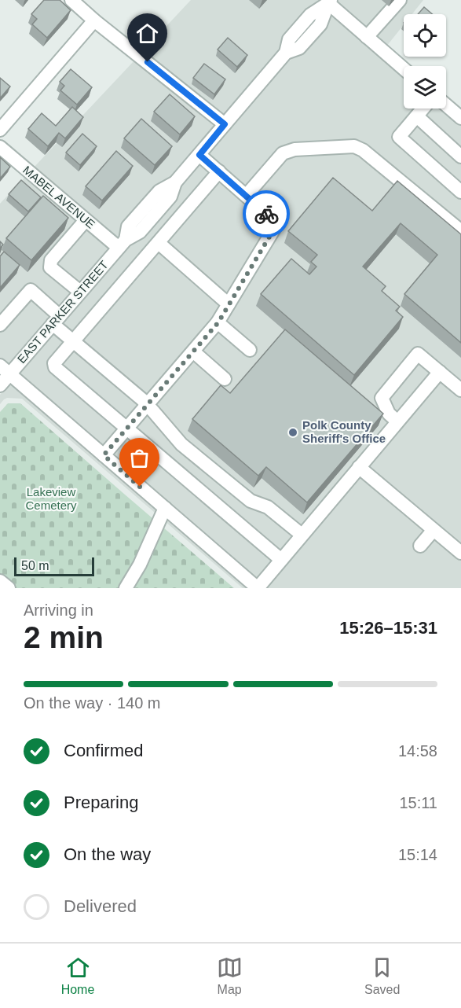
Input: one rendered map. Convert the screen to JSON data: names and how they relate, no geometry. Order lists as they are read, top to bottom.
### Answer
{
  "streets": {
    "street": ["MABEL AVENUE", "EAST PARKER STREET"]
  },
  "crossings": [
    ["MABEL AVENUE", "EAST PARKER STREET"]
  ],
  "parks": ["Lakeview Cemetery"],
  "places": ["Polk County Sheriff's Office"],
  "scale_bar": "50 m",
  "page": {
    "scale": "50 m",
    "heading": ["2 min", "Arriving in", "15:26–15:31"],
    "bar": "On the way · 140 m",
    "list": [
      ["Confirmed", "14:58"],
      ["Preparing", "15:11"],
      ["On the way", "15:14"],
      "Delivered"
    ],
    "tabs": ["Home", "Map", "Saved"]
  }
}
